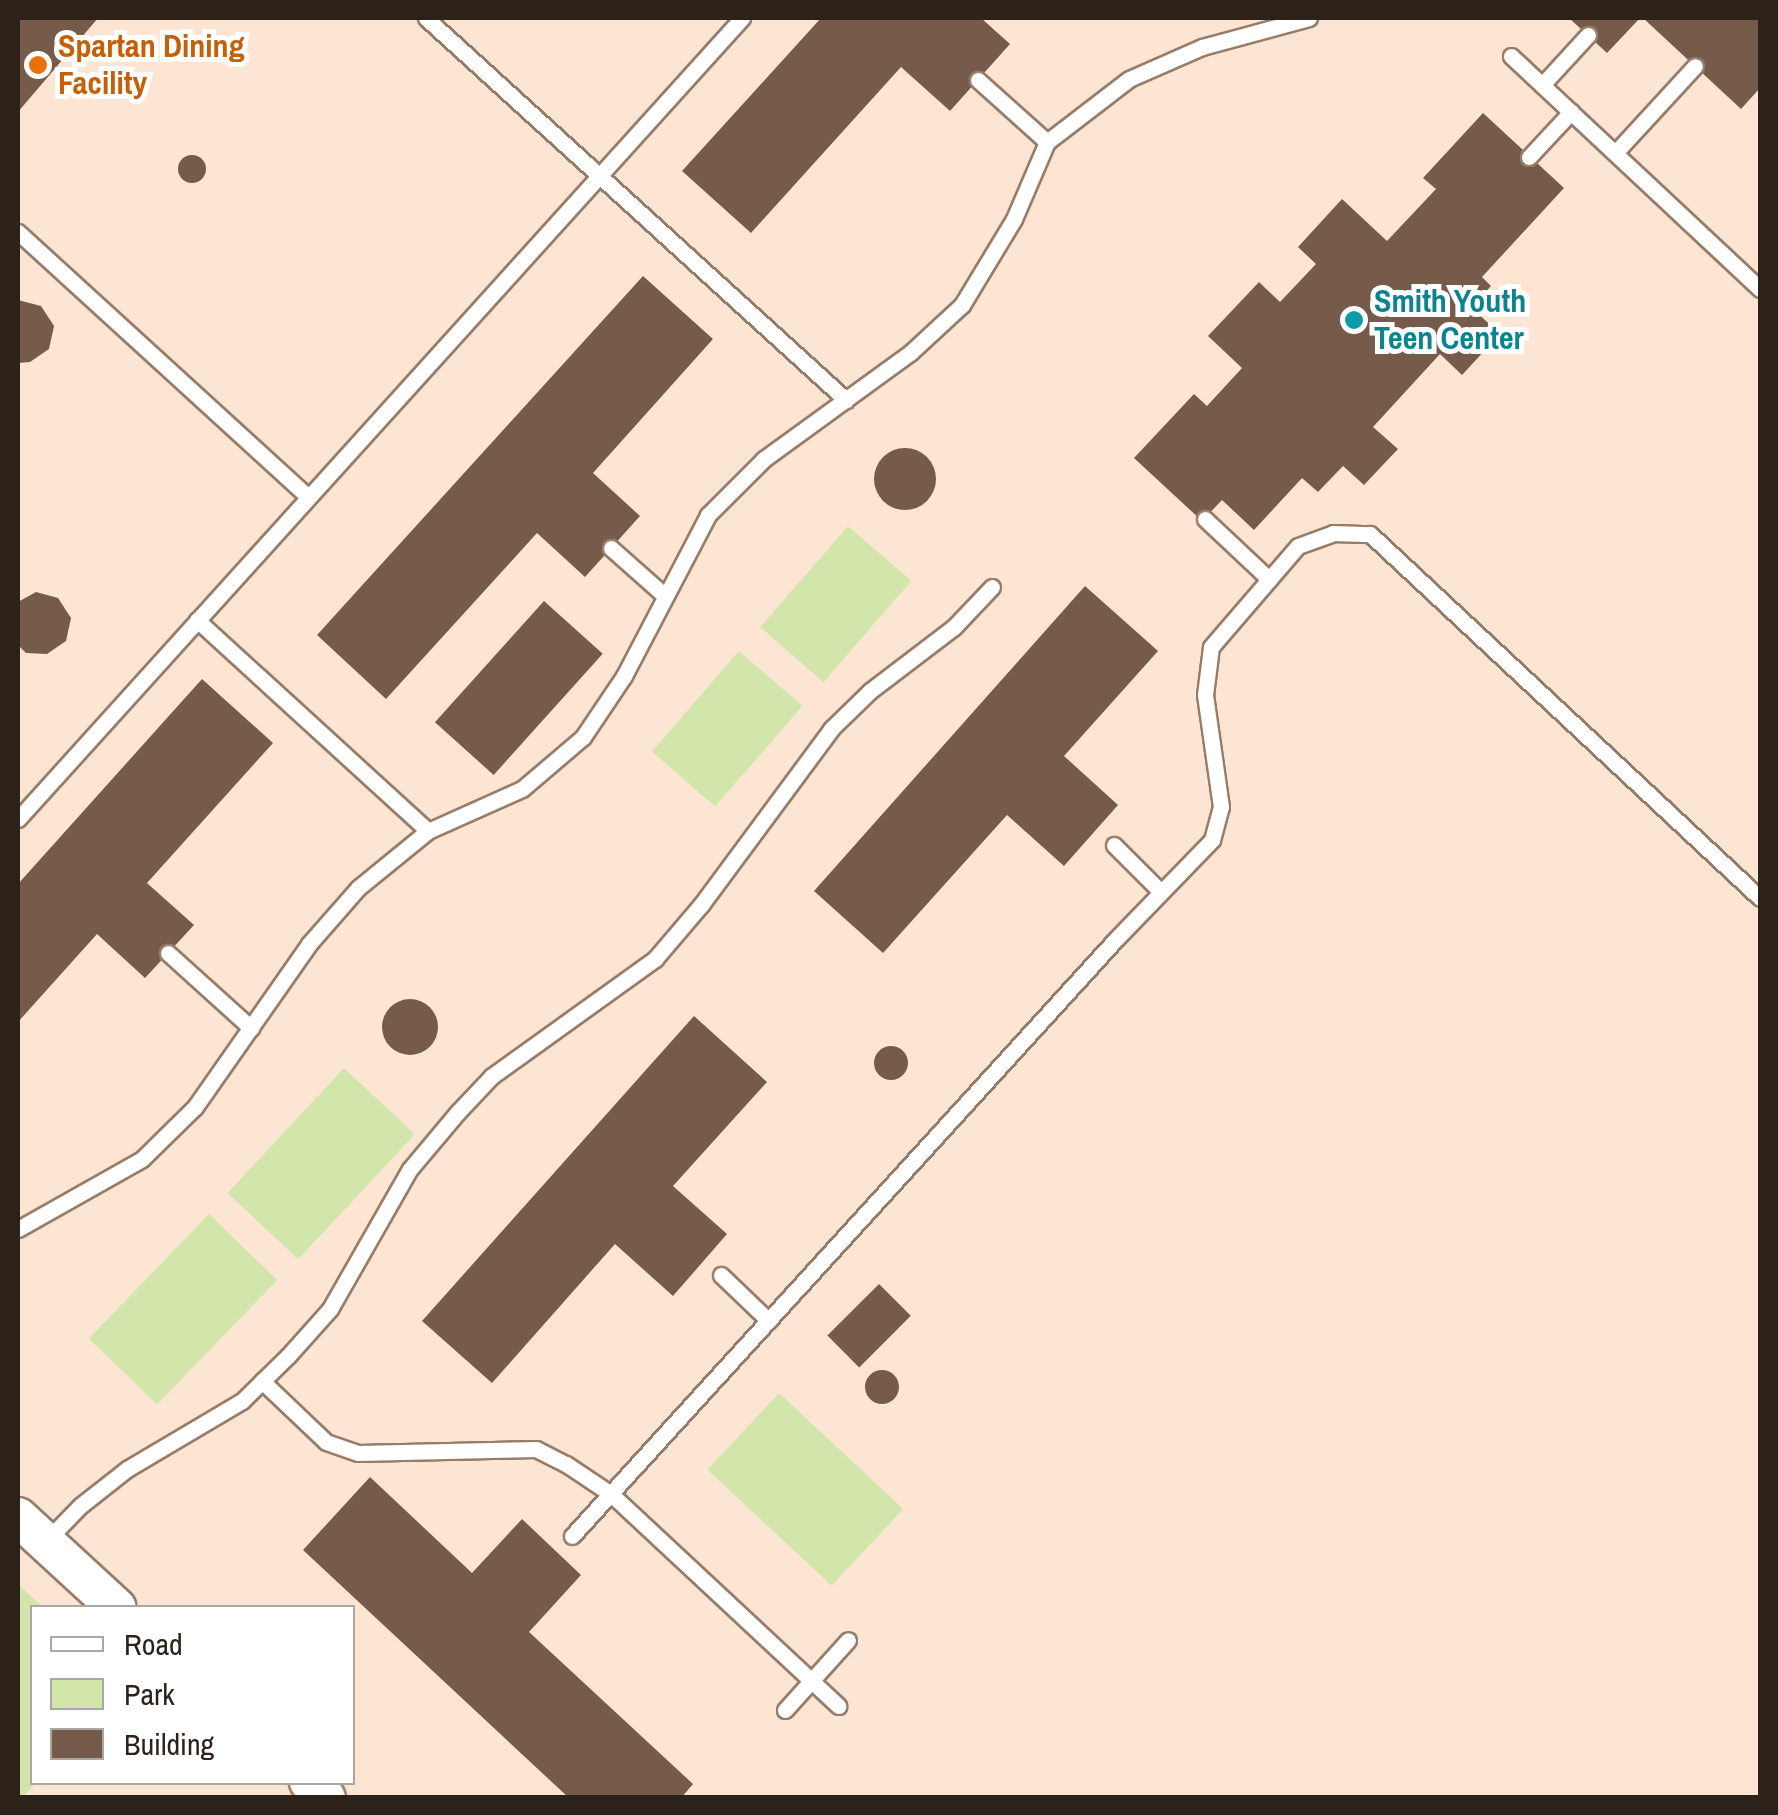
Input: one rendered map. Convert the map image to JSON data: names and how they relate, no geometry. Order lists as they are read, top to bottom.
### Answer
{
  "places": ["Spartan Dining Facility", "Smith Youth Teen Center"],
  "legend": ["Road", "Park", "Building"]
}
